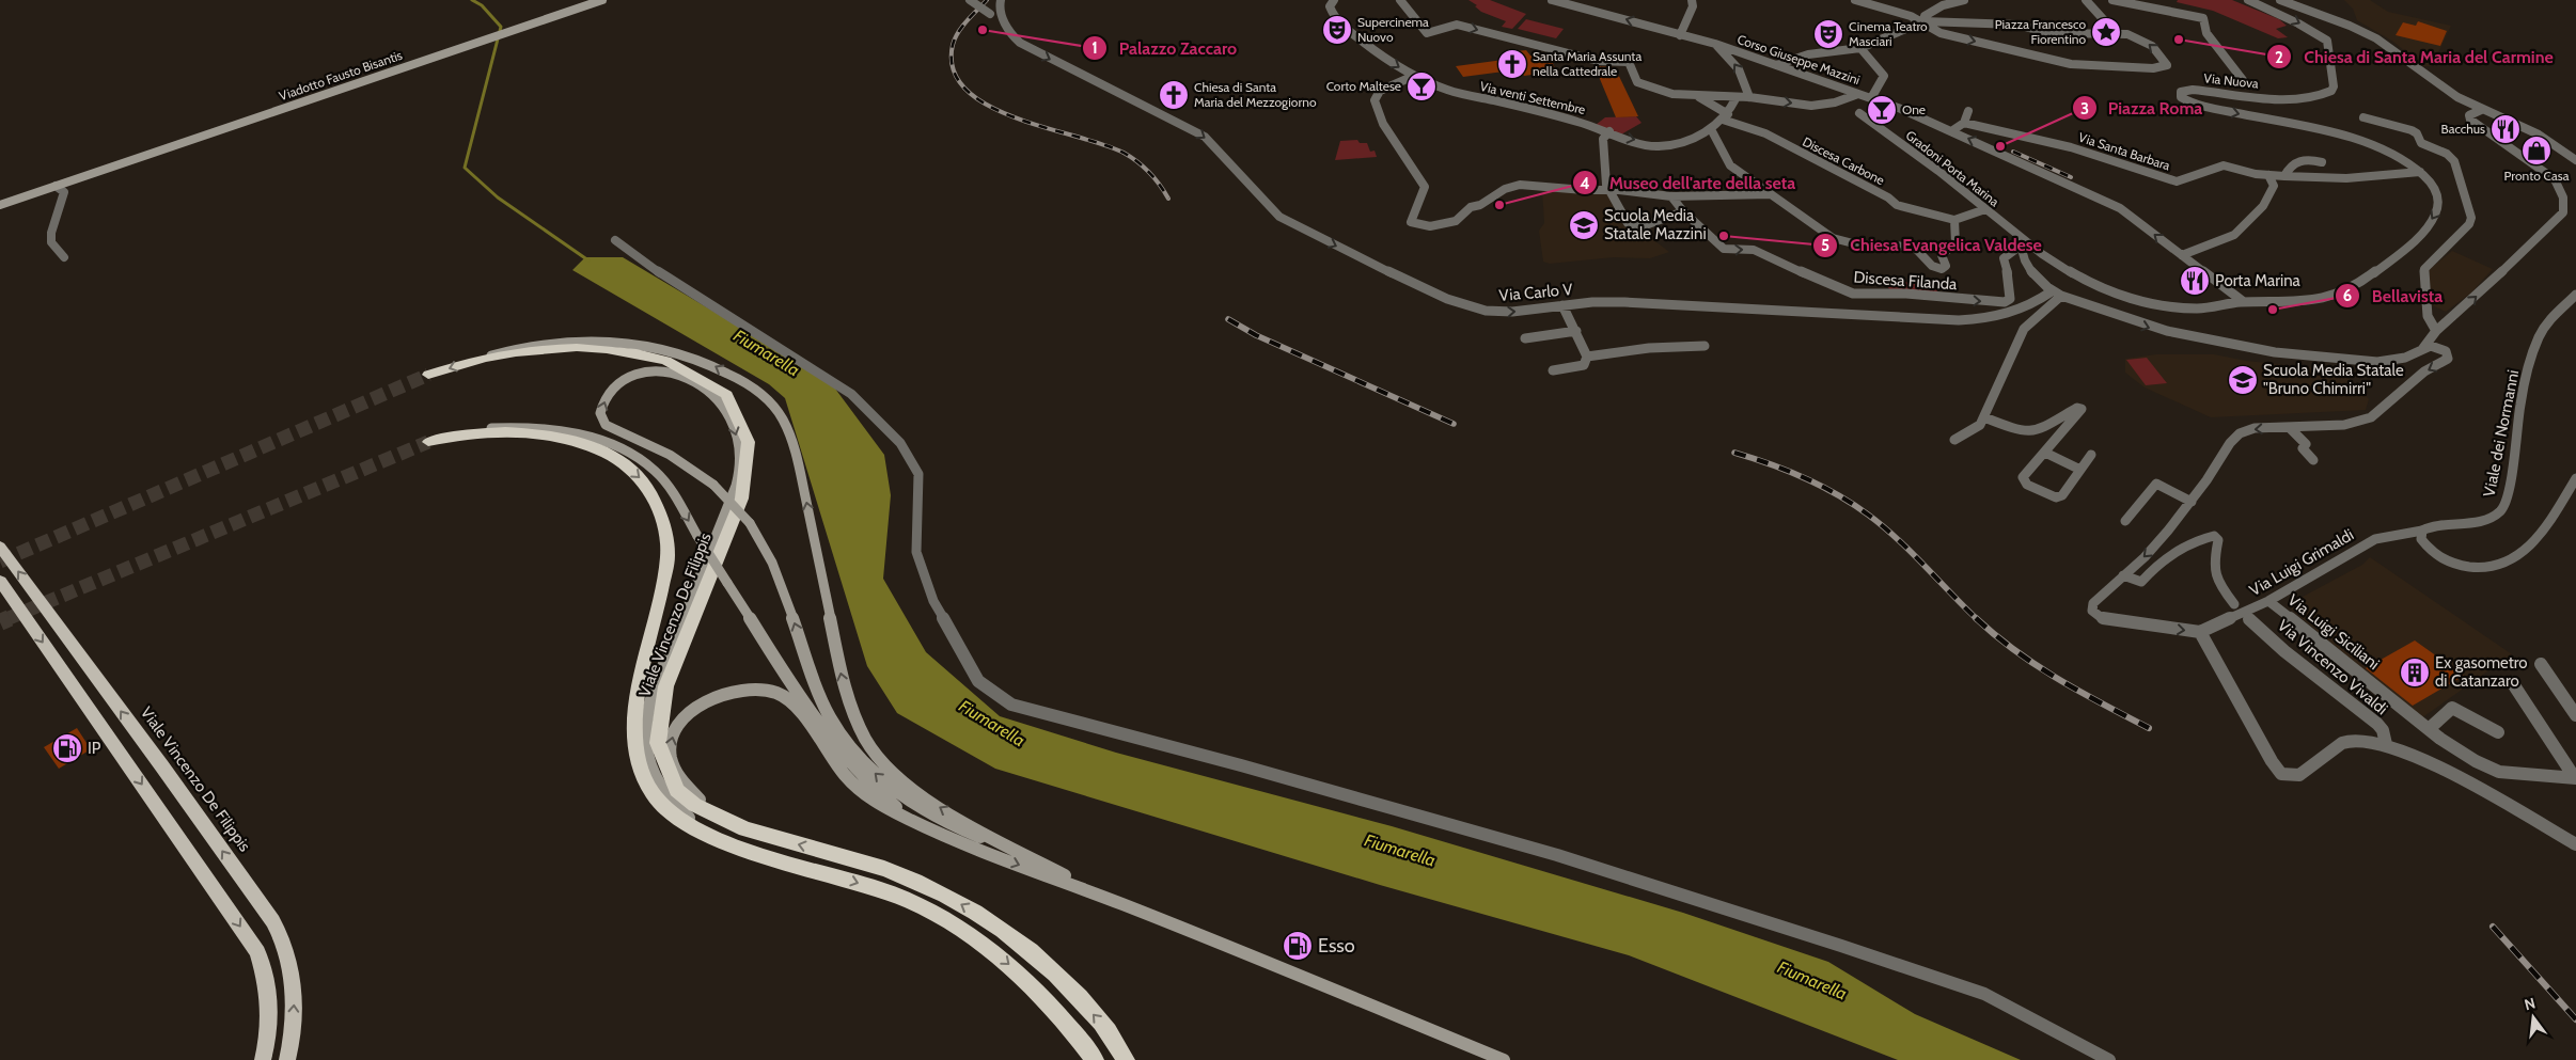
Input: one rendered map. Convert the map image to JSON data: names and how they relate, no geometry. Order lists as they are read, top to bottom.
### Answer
{
  "streets": {
    "highway": ["Viale Vincenzo De Filippis"],
    "main road": ["Viadotto Fausto Bisantis"],
    "street": [
      "Corso Giuseppe Mazzini",
      "Via Nuova",
      "Via venti Settembre",
      "Via Santa Barbara",
      "Discesa Carbone",
      "Gradoni Porta Marina",
      "Discesa Filanda",
      "Via Carlo V",
      "Viale dei Normanni",
      "Via Luigi Grimaldi",
      "Via Luigi Siciliani",
      "Via Vincenzo Vivaldi"
    ]
  },
  "crossings": [
    ["Corso Giuseppe Mazzini", "Gradoni Porta Marina"],
    ["Via Nuova", "Via Santa Barbara"],
    ["Via Nuova", "Gradoni Porta Marina"],
    ["Via venti Settembre", "Discesa Carbone"],
    ["Via Santa Barbara", "Gradoni Porta Marina"],
    ["Gradoni Porta Marina", "Discesa Filanda"],
    ["Viale dei Normanni", "Via Luigi Grimaldi"],
    ["Via Luigi Grimaldi", "Via Luigi Siciliani"]
  ],
  "one_way": ["Via Carlo V"],
  "water": ["Fiumarella"],
  "places": {
    "other": [
      "Palazzo Zaccaro",
      "Chiesa di Santa Maria del Carmine",
      "Piazza Roma",
      "Museo dell'arte della seta",
      "Chiesa Evangelica Valdese",
      "Bellavista"
    ],
    "theatre": ["Supercinema Nuovo", "Cinema Teatro Masciari"],
    "place": ["Piazza Francesco Fiorentino"],
    "church": ["Santa Maria Assunta nella Cattedrale", "Chiesa di Santa Maria del Mezzogiorno"],
    "bar": ["Corto Maltese", "One"],
    "restaurant": ["Bacchus", "Porta Marina"],
    "shop": ["Pronto Casa"],
    "school or university": ["Scuola Media Statale Mazzini", "Scuola Media Statale \"Bruno Chimirri\""],
    "building": ["Ex gasometro di Catanzaro"],
    "fuel station": ["IP", "Esso"]
  },
  "north": "top"
}
